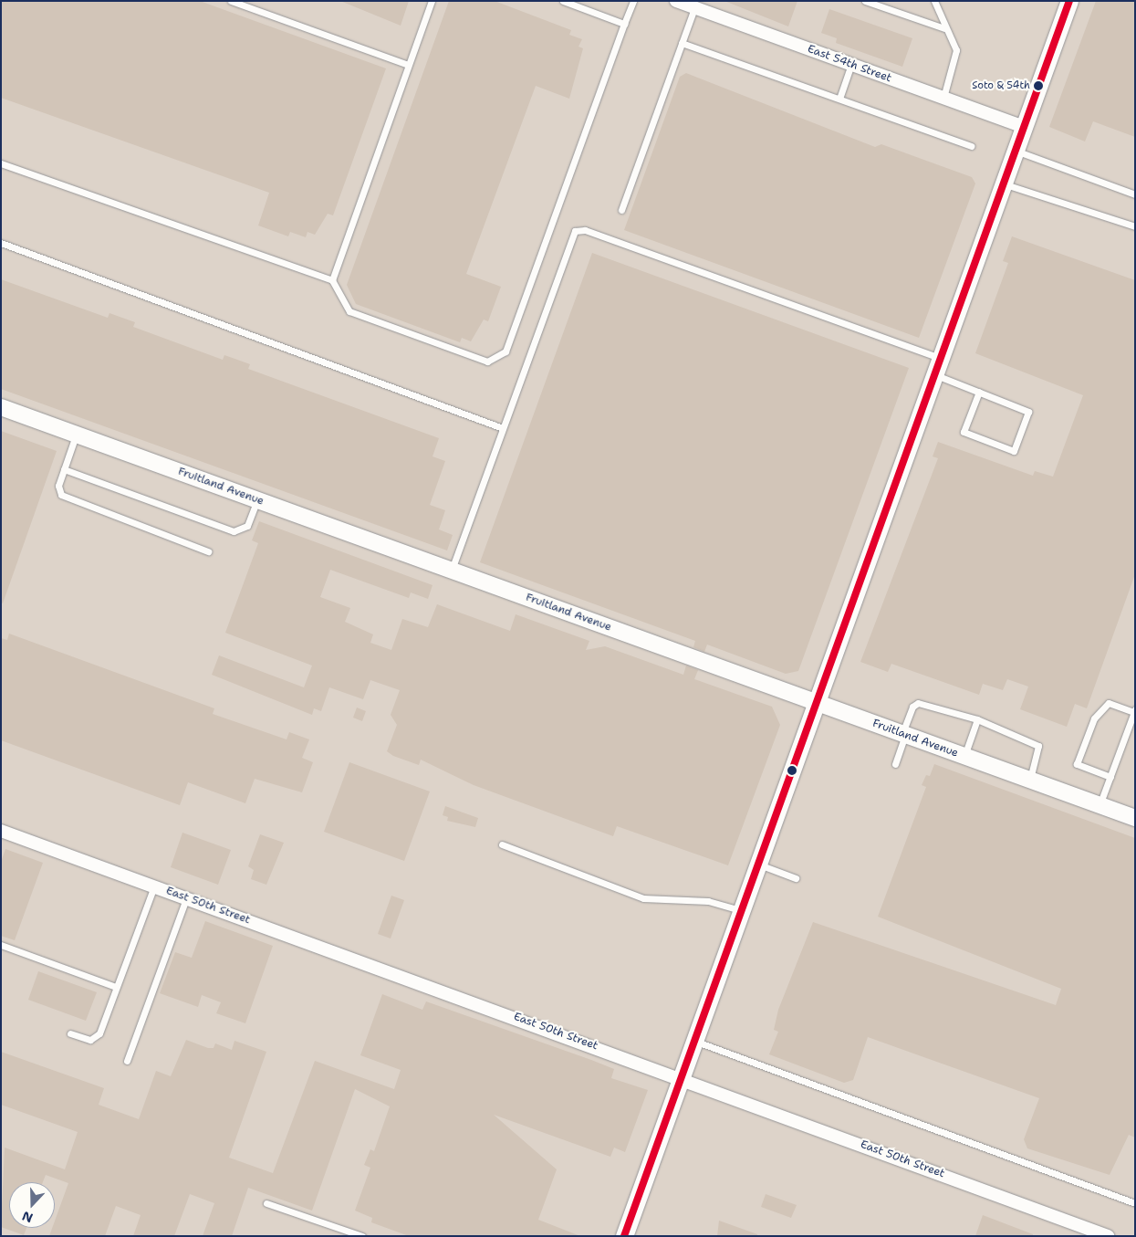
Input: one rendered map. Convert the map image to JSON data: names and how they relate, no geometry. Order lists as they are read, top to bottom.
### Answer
{
  "streets": {
    "street": ["East 54th Street", "Fruitland Avenue", "East 50th Street"]
  },
  "places": ["Soto & 54th"],
  "north": "bottom"
}
